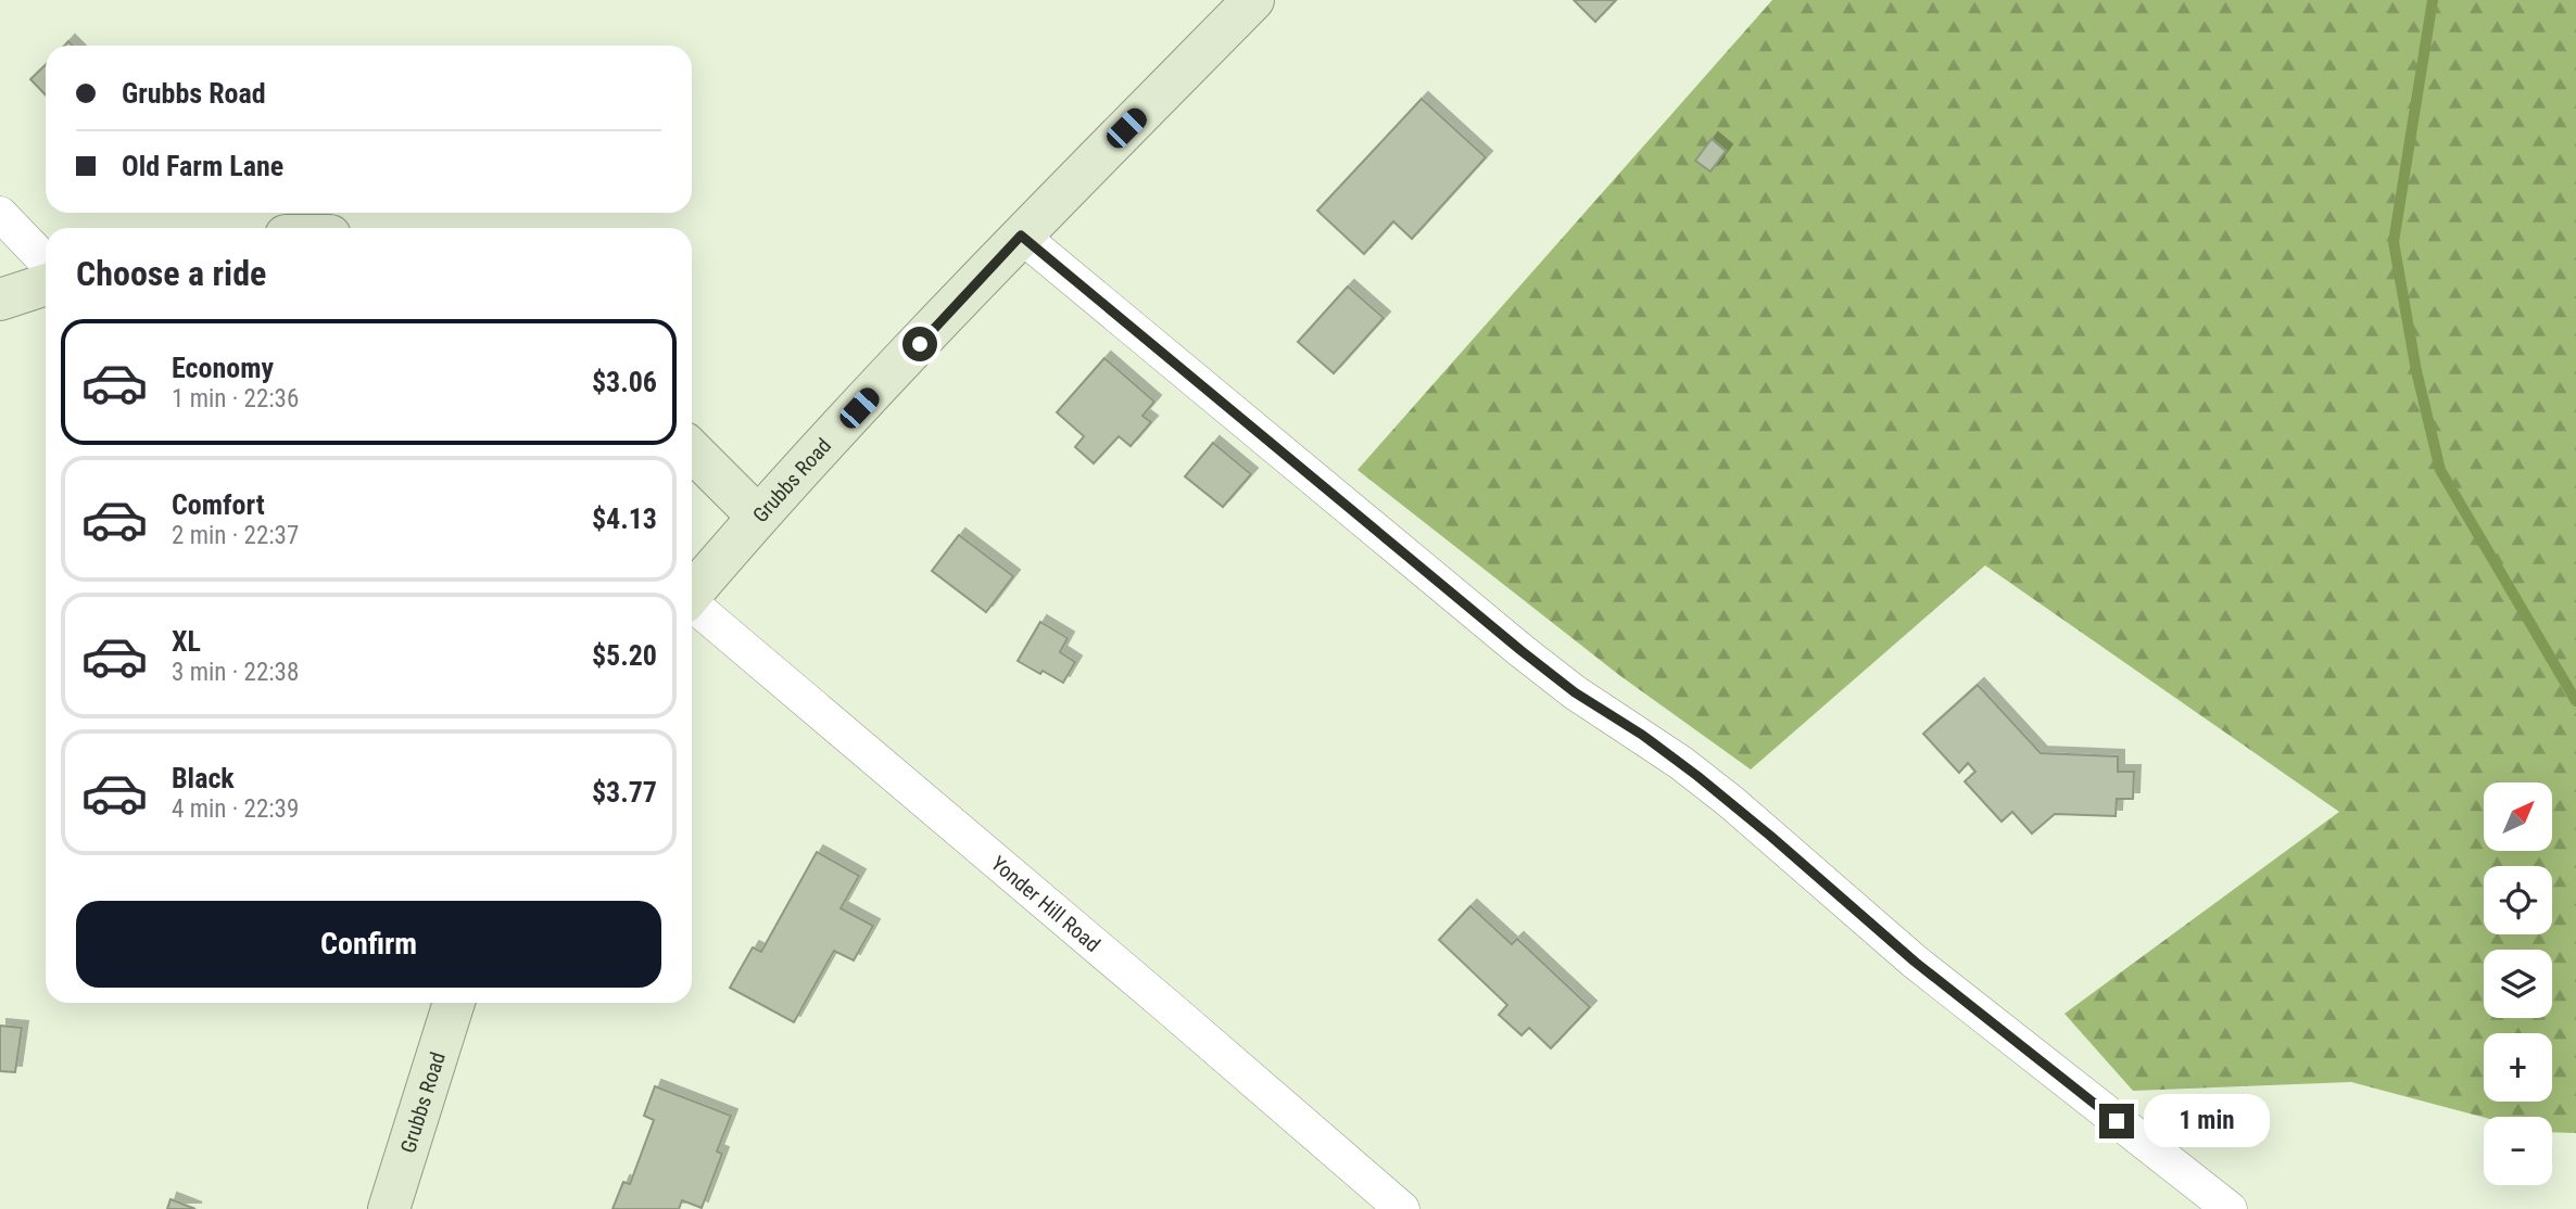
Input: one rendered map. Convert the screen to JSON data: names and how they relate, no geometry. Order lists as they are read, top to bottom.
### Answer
{
  "streets": {
    "street": ["Grubbs Road", "Yonder Hill Road"]
  },
  "north": "top right",
  "page": {
    "banner": ["Grubbs Road", "Old Farm Lane"],
    "heading": "Choose a ride",
    "list": [
      {
        "name": "Economy",
        "note": "1 min · 22:36",
        "value": "$3.06"
      },
      {
        "name": "Comfort",
        "note": "2 min · 22:37",
        "value": "$4.13"
      },
      {
        "name": "XL",
        "note": "3 min · 22:38",
        "value": "$5.20"
      },
      {
        "name": "Black",
        "note": "4 min · 22:39",
        "value": "$3.77"
      }
    ],
    "map_buttons": ["+", "−"],
    "buttons": "Confirm",
    "bubble": "1 min"
  }
}
